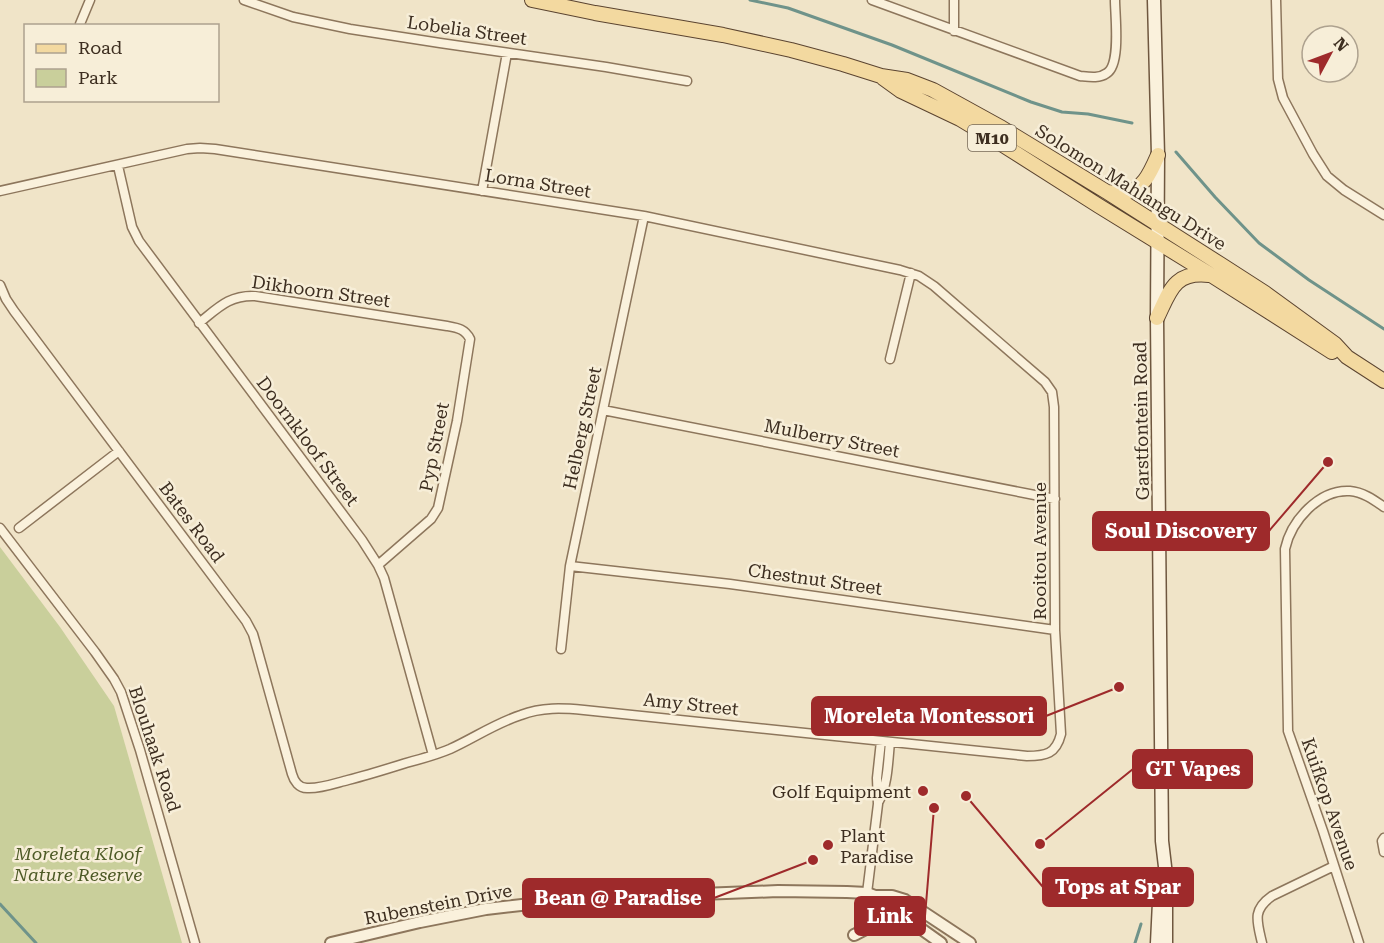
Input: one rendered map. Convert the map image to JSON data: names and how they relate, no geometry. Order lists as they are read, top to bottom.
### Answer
{
  "streets": {
    "main road": ["M10", "Solomon Mahlangu Drive", "Garstfontein Road"],
    "street": [
      "Lobelia Street",
      "Lorna Street",
      "Dikhoorn Street",
      "Helberg Street",
      "Mulberry Street",
      "Doornkloof Street",
      "Pyp Street",
      "Bates Road",
      "Rooitou Avenue",
      "Chestnut Street",
      "Amy Street",
      "Blouhaak Road",
      "Kuifkop Avenue",
      "Rubenstein Drive"
    ]
  },
  "crossings": [
    ["Lorna Street", "Helberg Street"],
    ["Lorna Street", "Doornkloof Street"],
    ["Lorna Street", "Rooitou Avenue"],
    ["Solomon Mahlangu Drive", "Garstfontein Road"],
    ["Dikhoorn Street", "Doornkloof Street"],
    ["Dikhoorn Street", "Pyp Street"],
    ["Helberg Street", "Mulberry Street"],
    ["Helberg Street", "Chestnut Street"],
    ["Mulberry Street", "Rooitou Avenue"],
    ["Doornkloof Street", "Pyp Street"],
    ["Doornkloof Street", "Amy Street"],
    ["Bates Road", "Amy Street"],
    ["Rooitou Avenue", "Chestnut Street"],
    ["Rooitou Avenue", "Amy Street"]
  ],
  "parks": ["Moreleta Kloof Nature Reserve"],
  "places": [
    "Soul Discovery",
    "Moreleta Montessori",
    "Golf Equipment",
    "Tops at Spar",
    "Link",
    "GT Vapes",
    "Plant Paradise",
    "Bean @ Paradise"
  ],
  "legend": ["Road", "Park"],
  "north": "top right"
}
